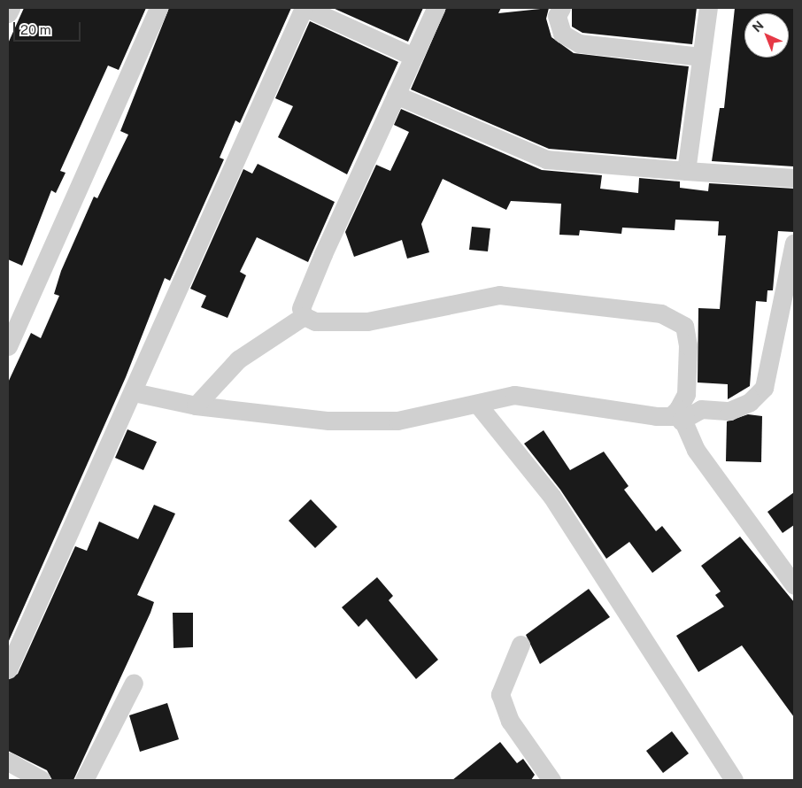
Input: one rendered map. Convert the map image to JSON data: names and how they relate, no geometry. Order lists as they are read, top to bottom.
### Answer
{
  "scale_bar": "20 m",
  "north": "top left"
}
